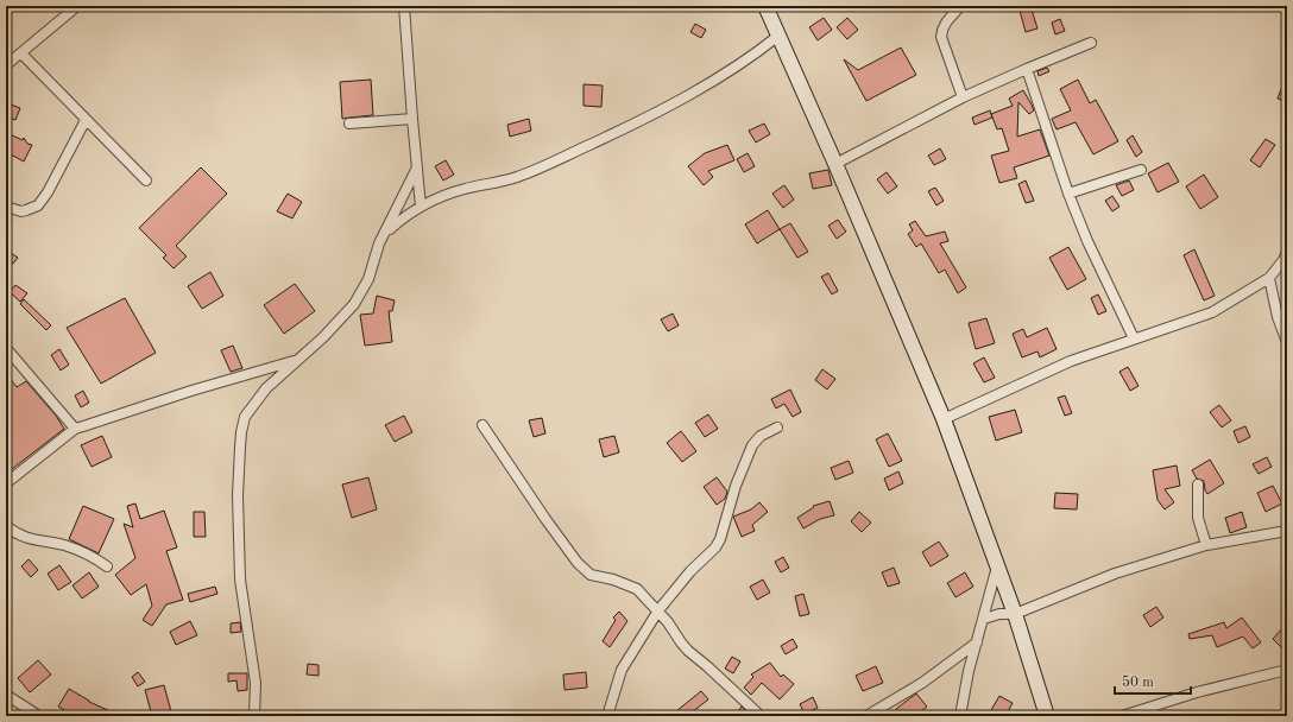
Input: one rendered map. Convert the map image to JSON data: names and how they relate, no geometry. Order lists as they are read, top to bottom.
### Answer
{
  "scale_bar": "50 m"
}
